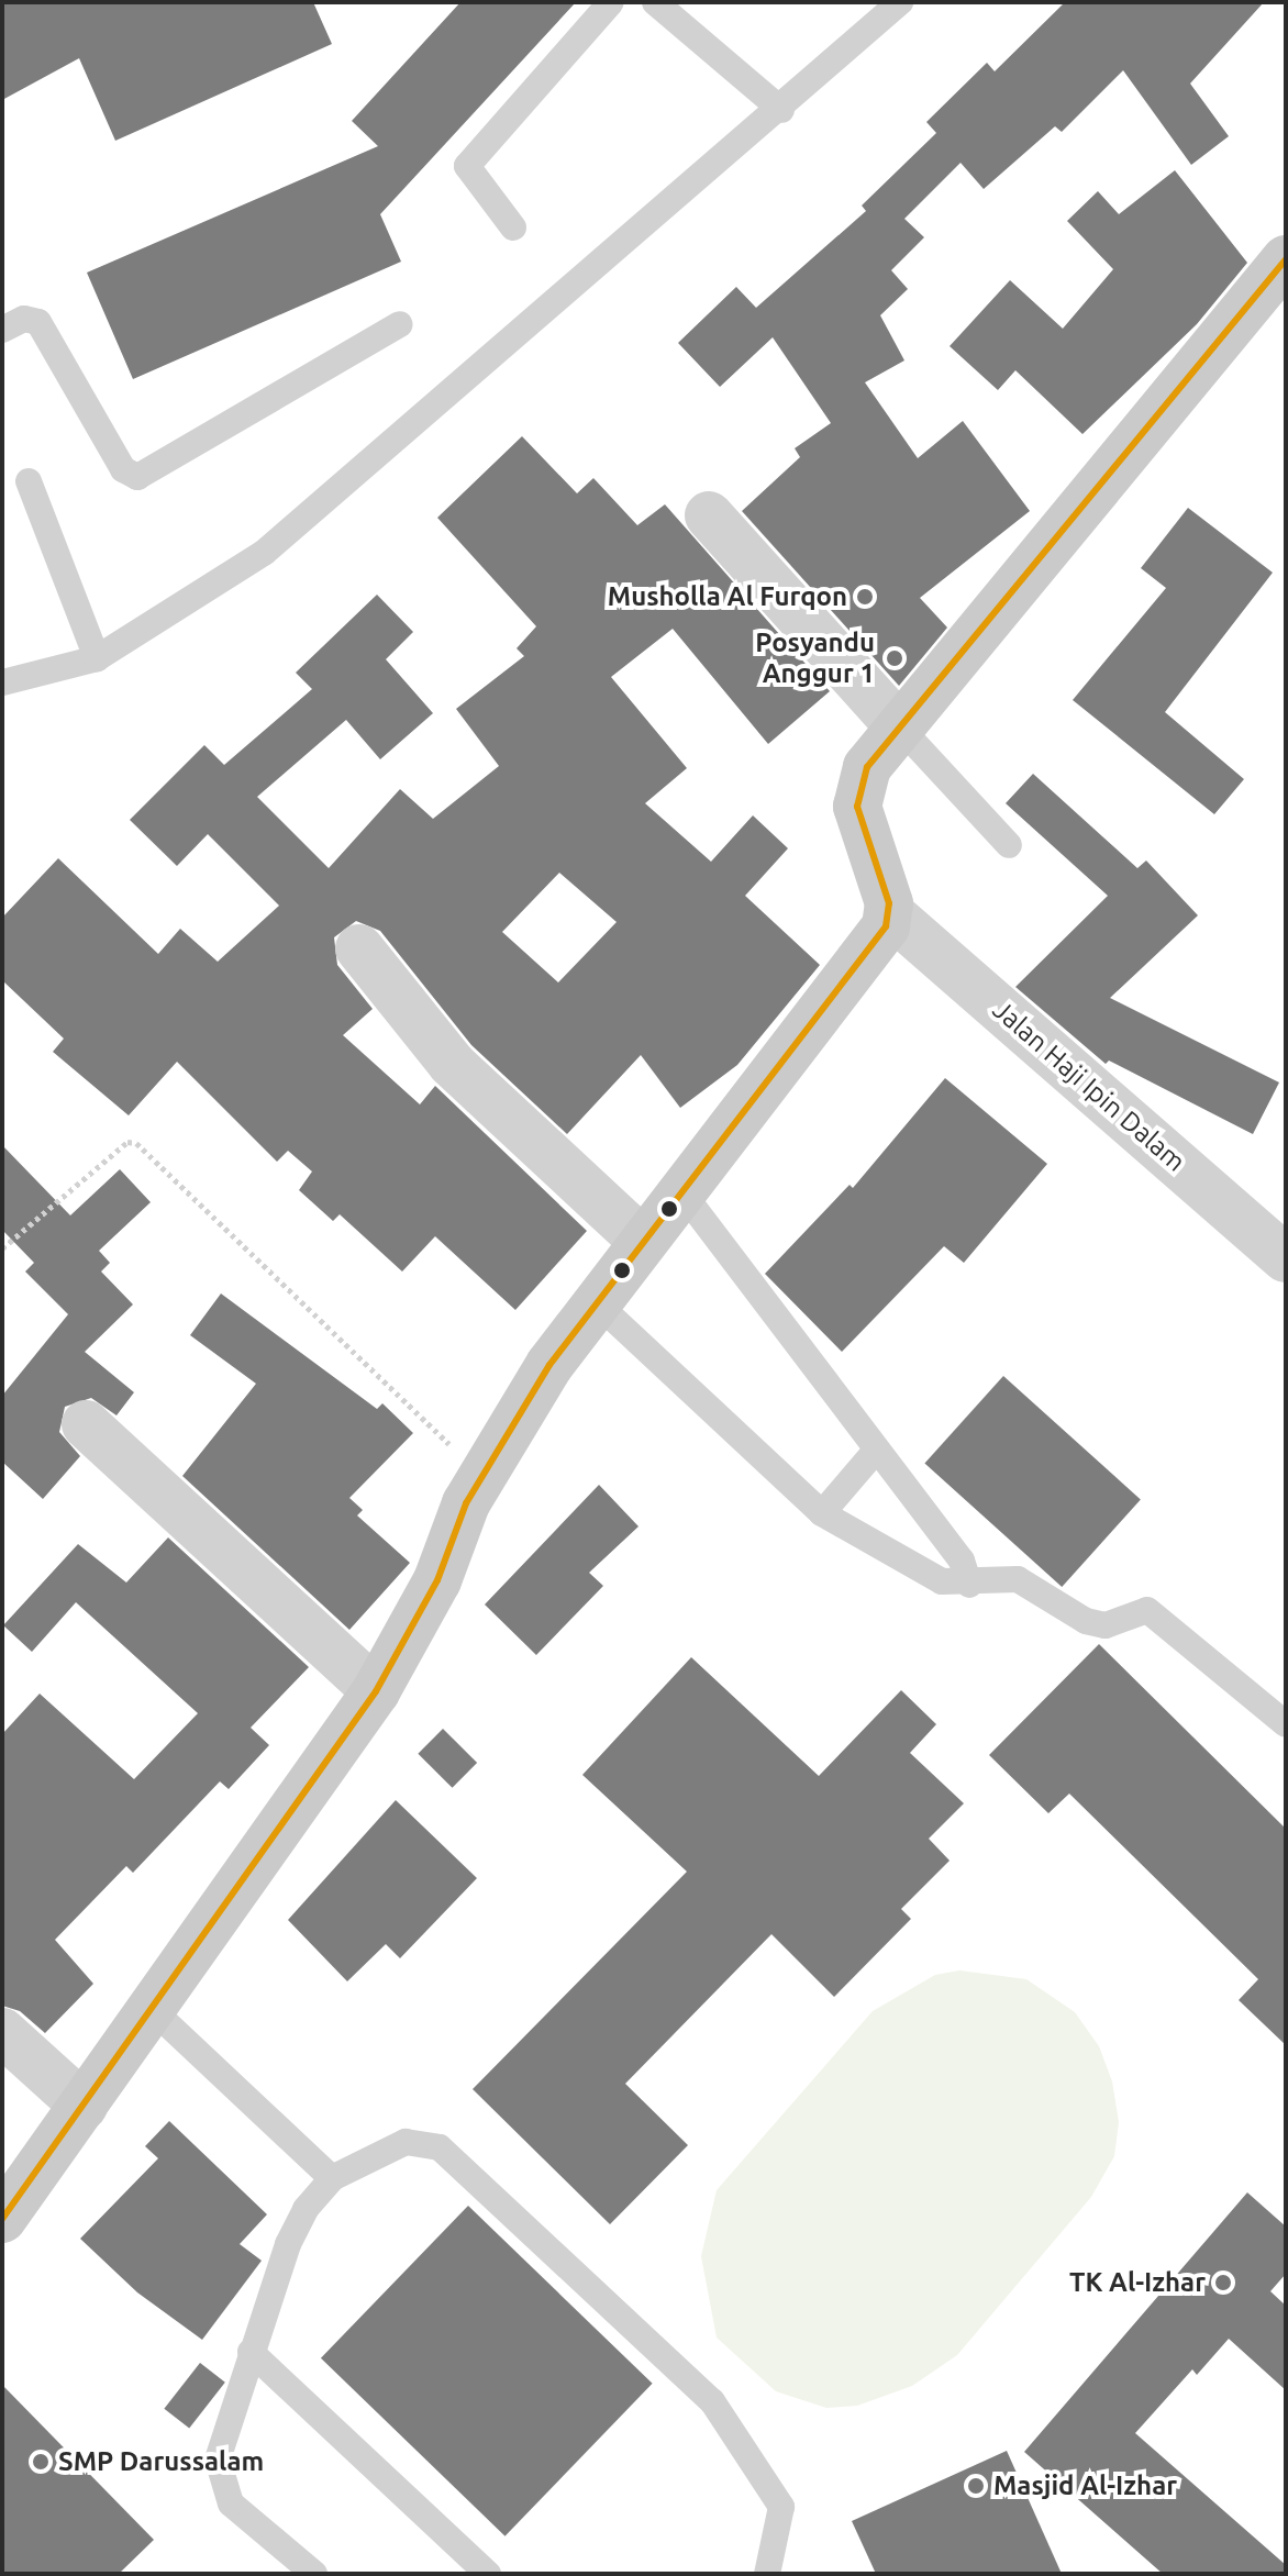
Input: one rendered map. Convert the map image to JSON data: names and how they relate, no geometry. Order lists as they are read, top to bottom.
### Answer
{
  "streets": {
    "street": ["Jalan Haji Ipin Dalam"]
  },
  "places": [
    "Musholla Al Furqon",
    "Posyandu Anggur 1",
    "TK Al-Izhar",
    "SMP Darussalam",
    "Masjid Al-Izhar"
  ]
}
